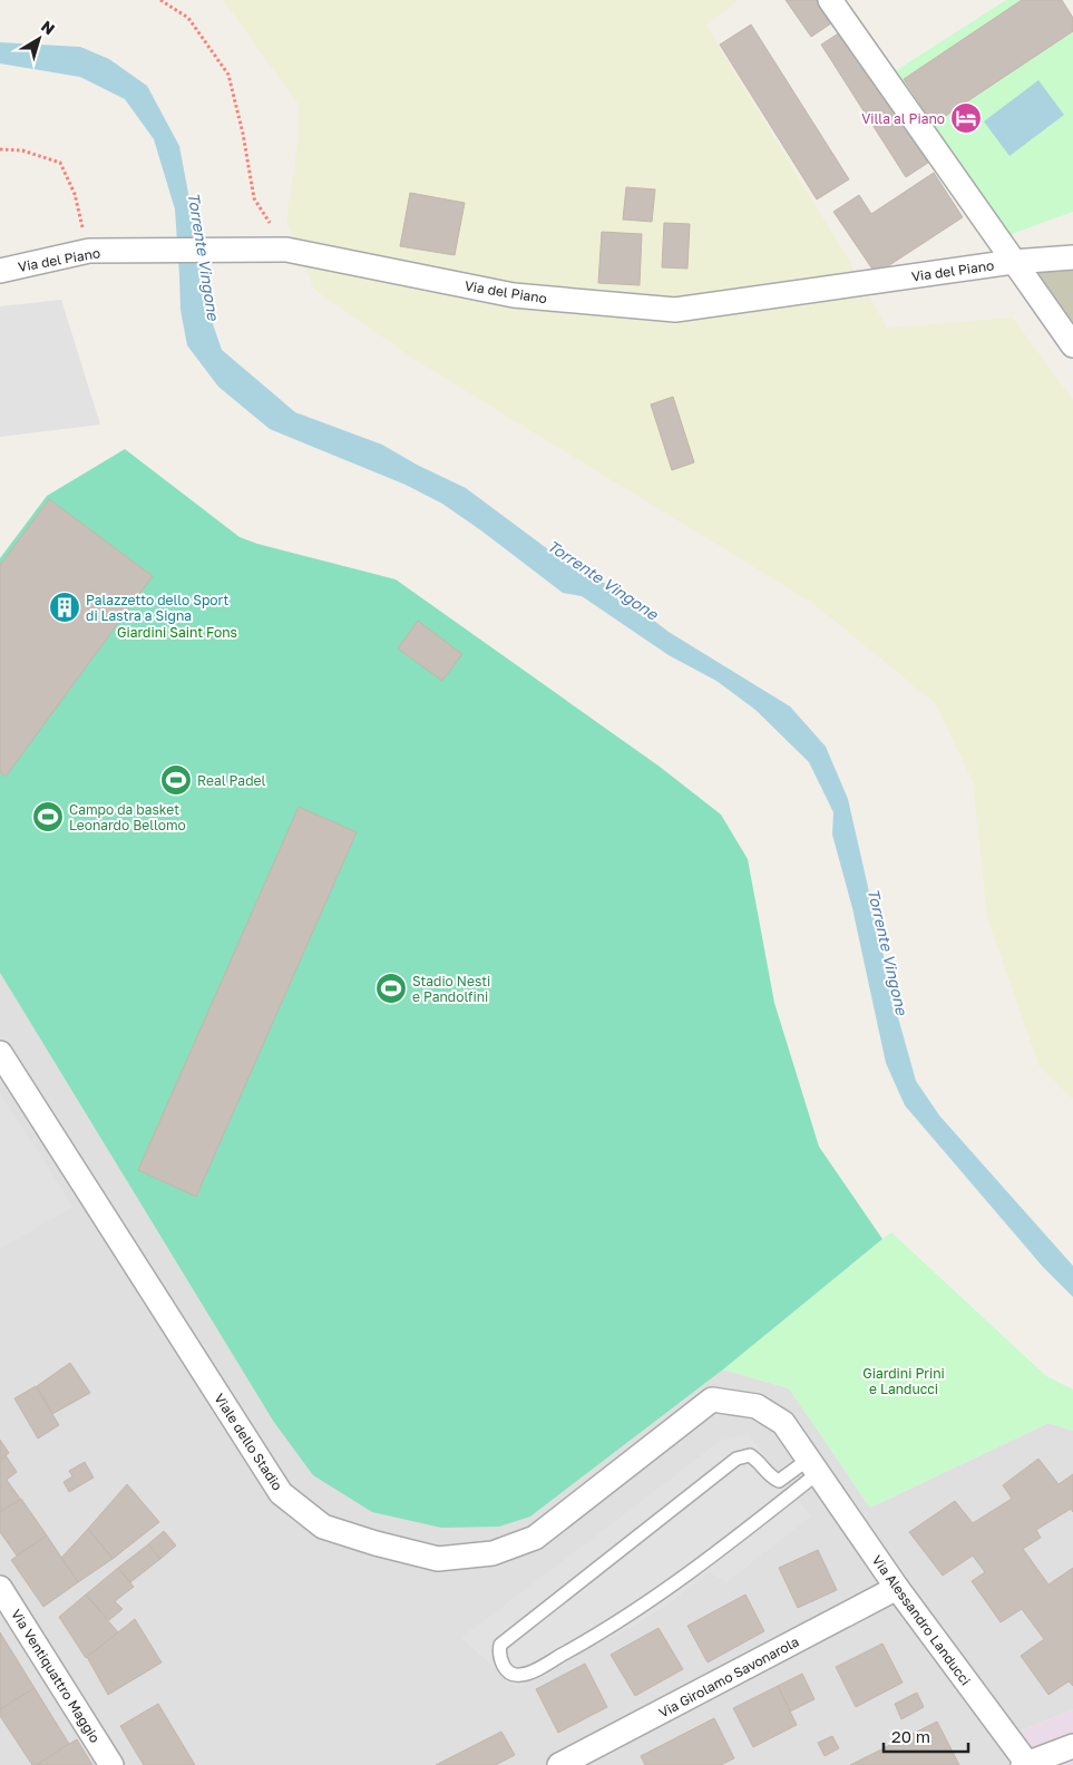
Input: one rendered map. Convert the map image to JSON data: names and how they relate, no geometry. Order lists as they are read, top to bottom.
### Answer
{
  "streets": {
    "street": [
      "Via del Piano",
      "Viale dello Stadio",
      "Via Alessandro Landucci",
      "Via Ventiquattro Maggio",
      "Via Girolamo Savonarola"
    ]
  },
  "crossings": [
    ["Viale dello Stadio", "Via Alessandro Landucci"],
    ["Via Alessandro Landucci", "Via Girolamo Savonarola"]
  ],
  "water": ["Torrente Vingone"],
  "parks": ["Giardini Saint Fons", "Giardini Prini e Landucci"],
  "places": {
    "hotel": ["Villa al Piano"],
    "building": ["Palazzetto dello Sport di Lastra a Signa"],
    "sports": ["Real Padel", "Campo da basket Leonardo Bellomo", "Stadio Nesti e Pandolfini"]
  },
  "scale_bar": "20 m",
  "north": "top right"
}
